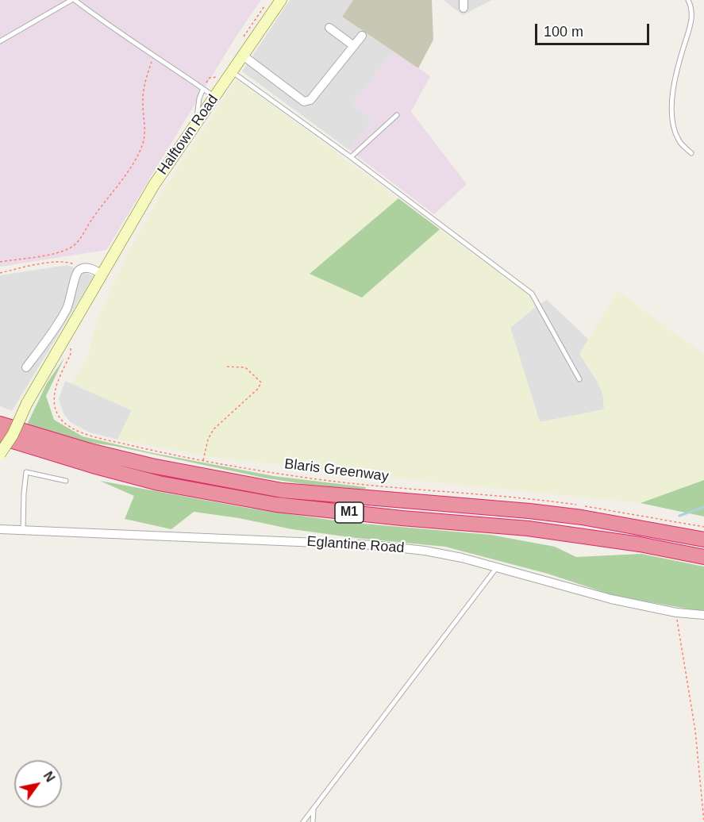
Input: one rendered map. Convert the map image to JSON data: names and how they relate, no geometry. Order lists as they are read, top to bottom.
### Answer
{
  "streets": {
    "highway": ["M1"],
    "street": ["Halftown Road", "Eglantine Road"],
    "path": ["Blaris Greenway"]
  },
  "crossings": [
    ["Halftown Road", "Blaris Greenway"]
  ],
  "scale_bar": "100 m",
  "north": "top right"
}
